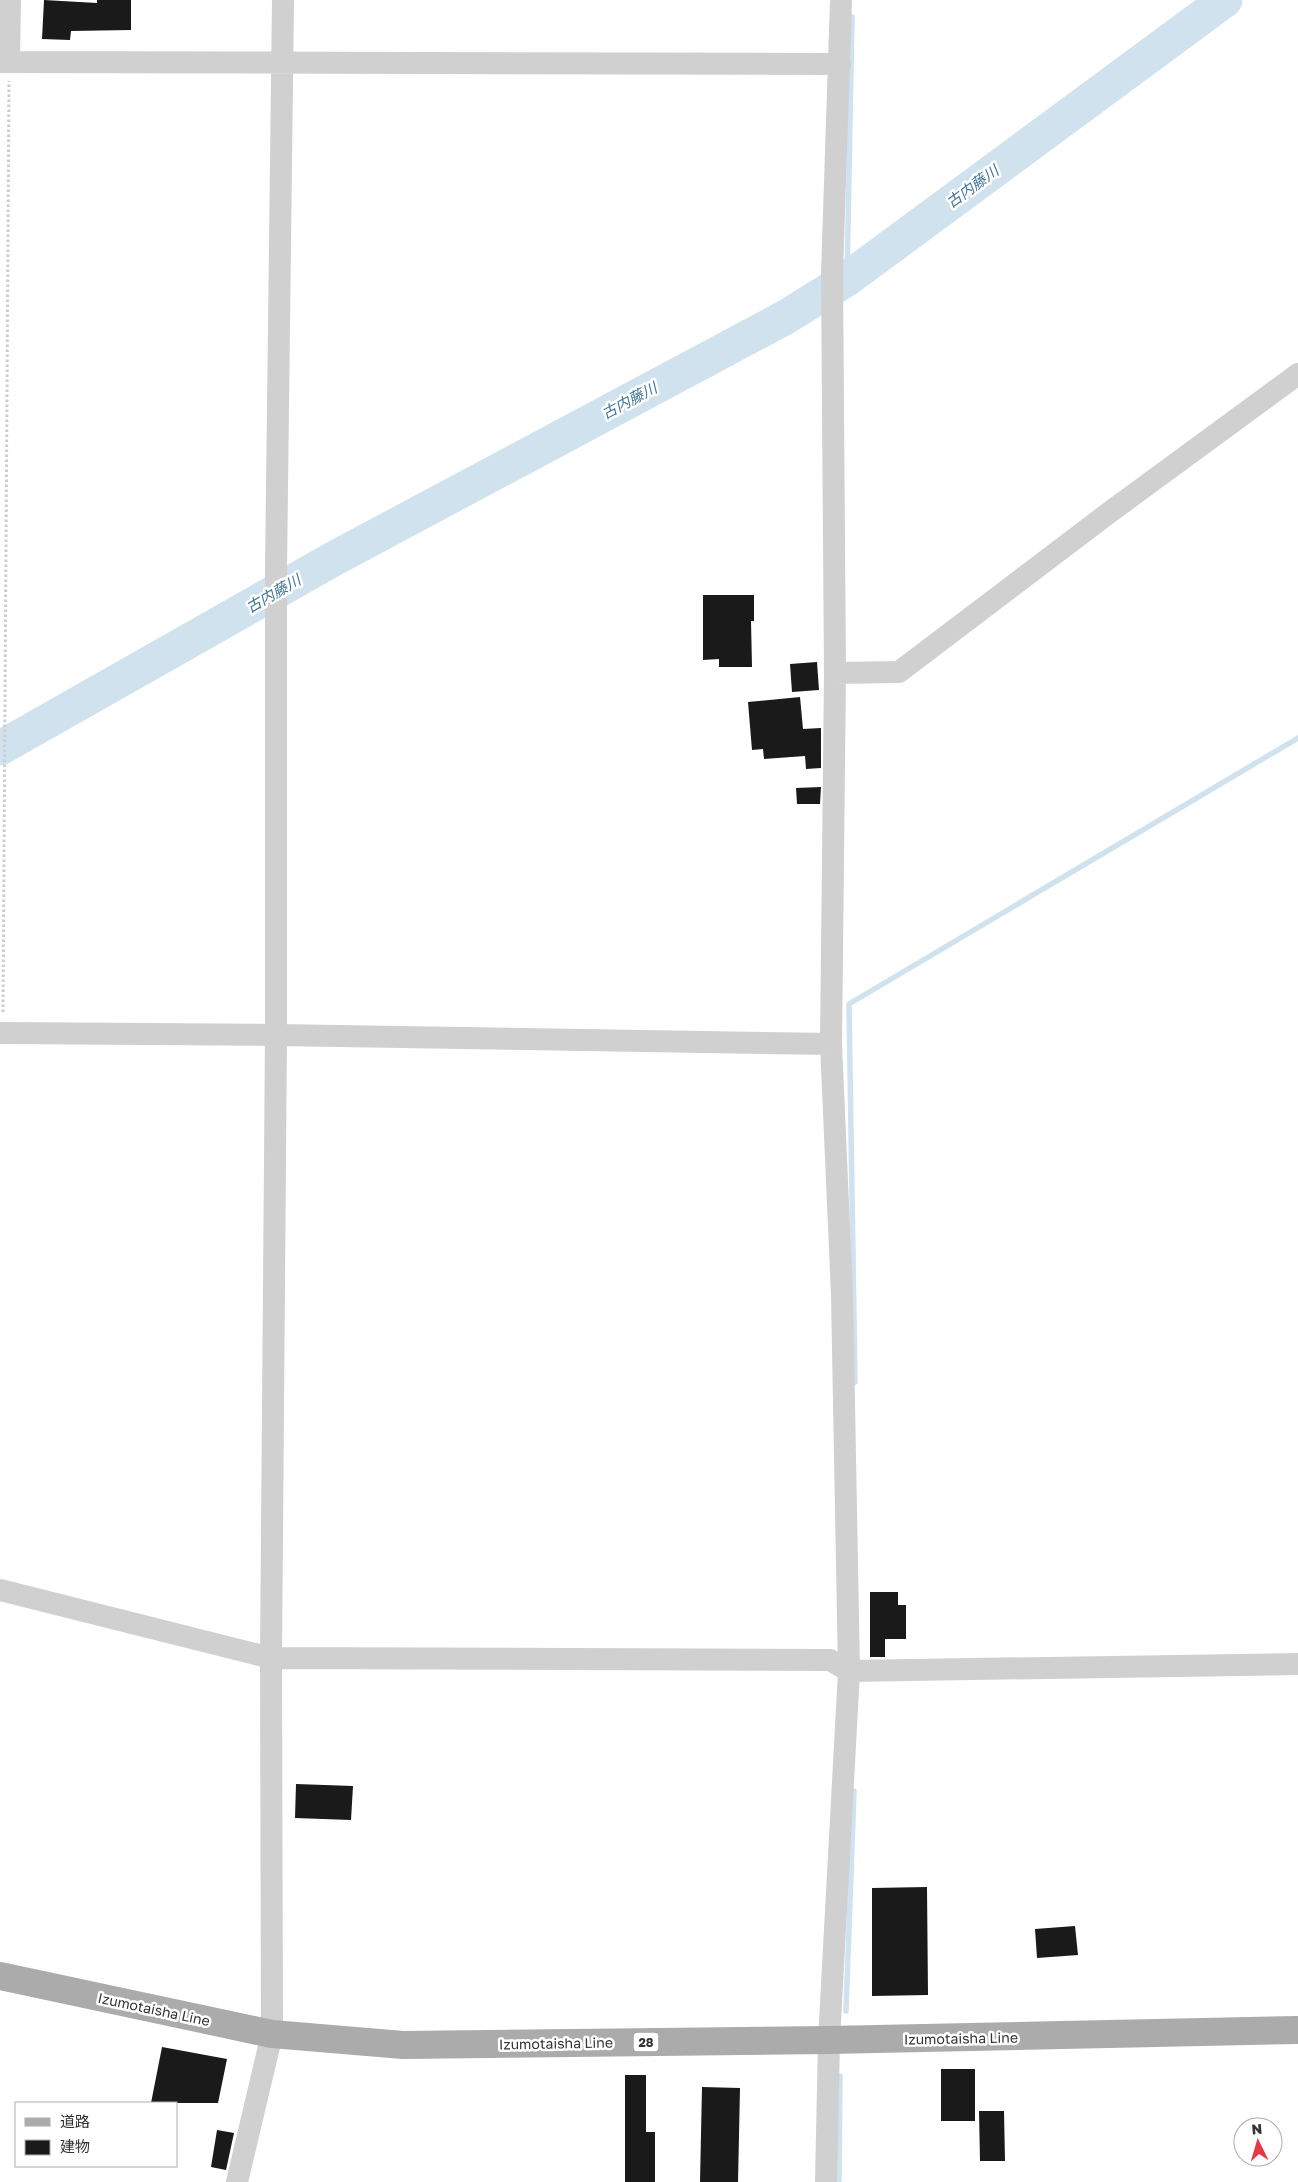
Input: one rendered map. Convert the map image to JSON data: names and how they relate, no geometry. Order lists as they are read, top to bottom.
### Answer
{
  "streets": {
    "main road": ["Izumotaisha Line", "28"]
  },
  "water": ["古内藤川"],
  "legend": ["道路", "建物"],
  "north": "top"
}
